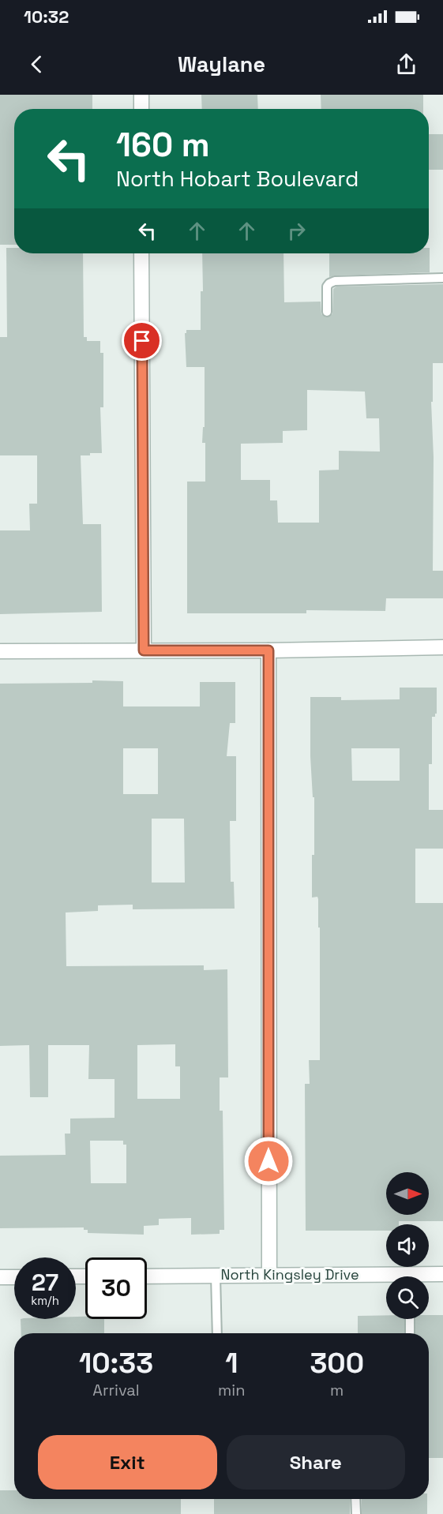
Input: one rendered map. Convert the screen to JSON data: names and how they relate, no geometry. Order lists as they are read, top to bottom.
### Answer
{
  "streets": {
    "street": ["North Kingsley Drive"]
  },
  "north": "right",
  "page": {
    "status": "10:32",
    "header": "Waylane",
    "turn": ["160 m", "North Hobart Boulevard"],
    "speed": "27 km/h",
    "limit": "30",
    "eta": [
      "10:33",
      "Arrival",
      "1",
      "min",
      "300",
      "m"
    ],
    "buttons": ["Exit", "Share"]
  }
}
